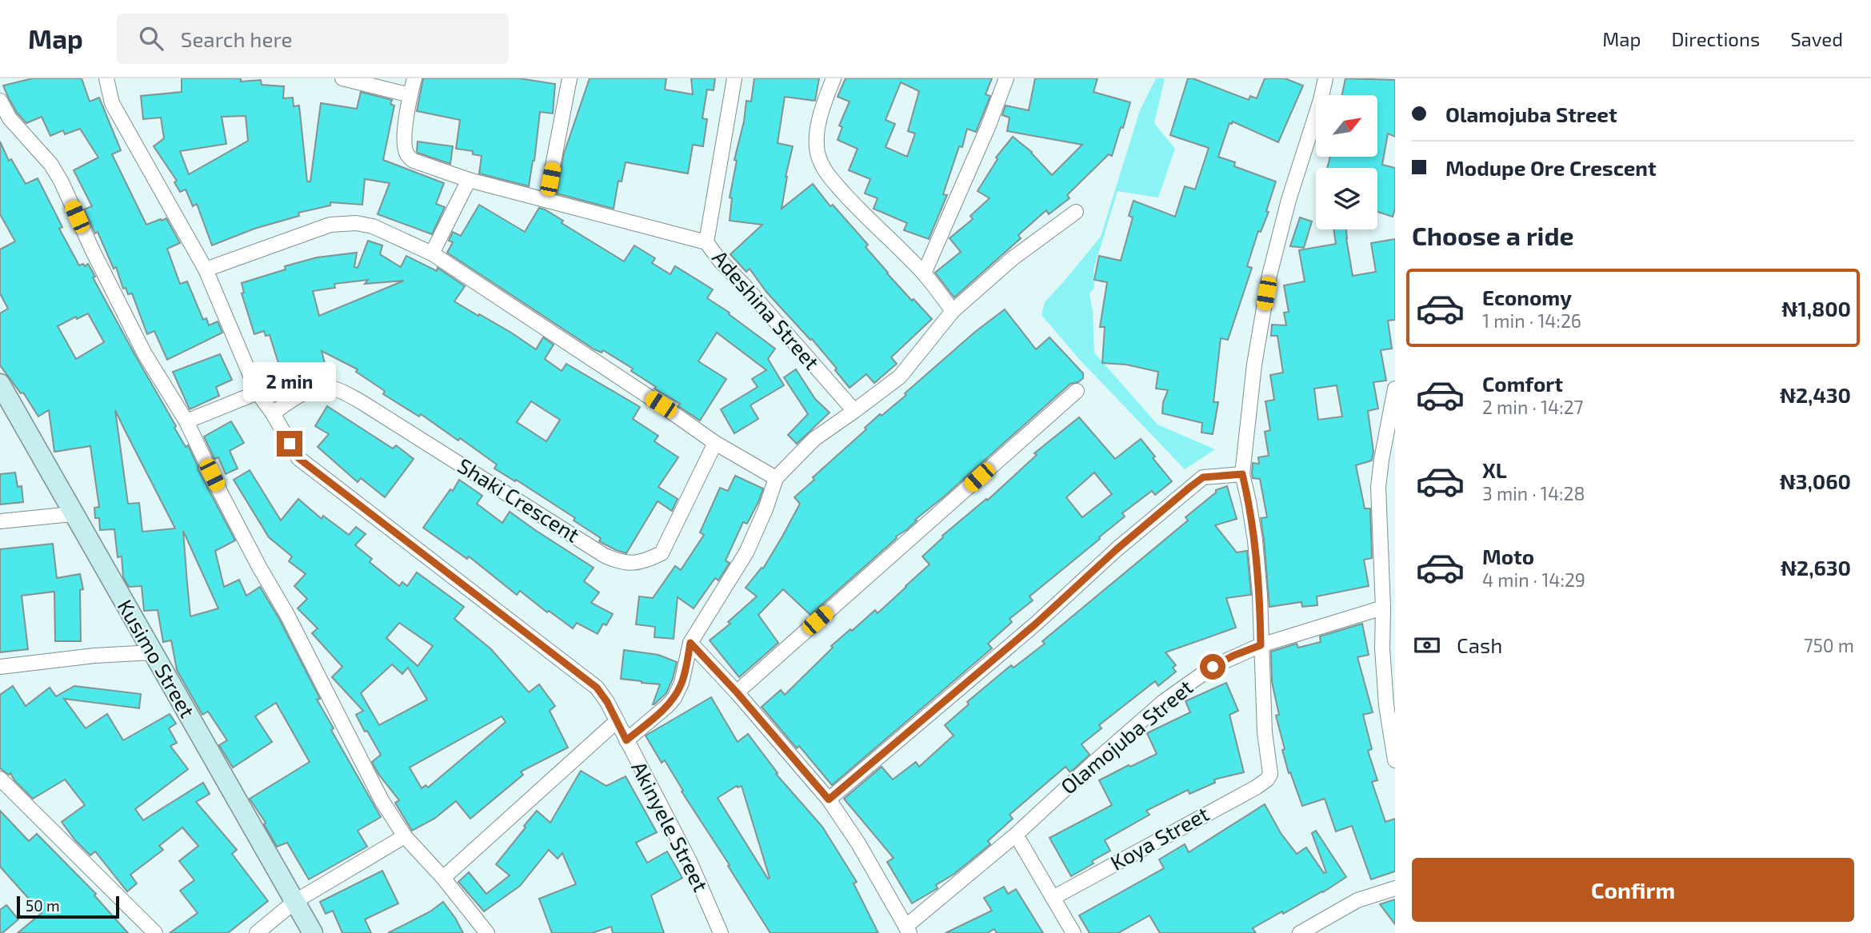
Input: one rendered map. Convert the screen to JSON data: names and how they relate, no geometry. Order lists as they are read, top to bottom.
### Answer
{
  "streets": {
    "street": [
      "Adeshina Street",
      "Shaki Crescent",
      "Kusimo Street",
      "Olamojuba Street",
      "Akinyele Street",
      "Koya Street"
    ]
  },
  "crossings": [
    ["Shaki Crescent", "Akinyele Street"],
    ["Olamojuba Street", "Koya Street"]
  ],
  "scale_bar": "50 m",
  "north": "top right",
  "page": {
    "header": "Map",
    "search": "Search here",
    "nav": ["Map", "Directions", "Saved"],
    "banner": ["Olamojuba Street", "Modupe Ore Crescent"],
    "heading": "Choose a ride",
    "list": [
      {
        "name": "Economy",
        "note": "1 min · 14:26",
        "value": "₦1,800"
      },
      {
        "name": "Comfort",
        "note": "2 min · 14:27",
        "value": "₦2,430"
      },
      {
        "name": "XL",
        "note": "3 min · 14:28",
        "value": "₦3,060"
      },
      {
        "name": "Moto",
        "note": "4 min · 14:29",
        "value": "₦2,630"
      }
    ],
    "bubble": "2 min",
    "pay": ["Cash", "750 m"],
    "buttons": "Confirm",
    "scale": "50 m"
  }
}
